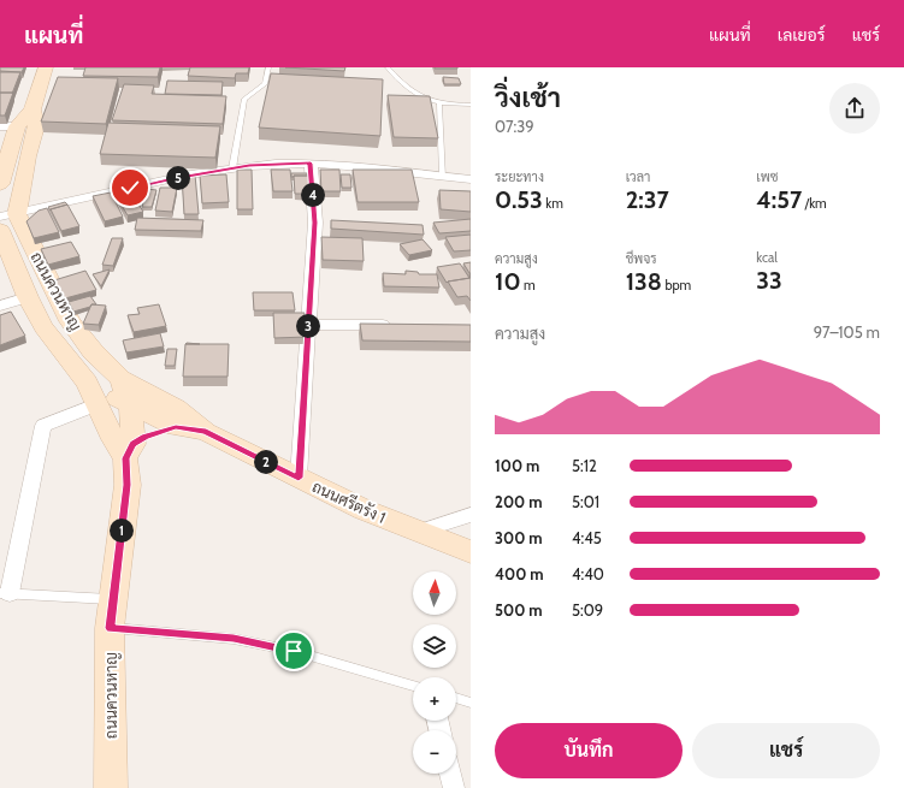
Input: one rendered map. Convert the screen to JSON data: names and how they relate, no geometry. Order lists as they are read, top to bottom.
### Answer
{
  "streets": {
    "main road": ["ถนนควนหาญ", "ถนนศรีตรัง 1"]
  },
  "crossings": [
    ["ถนนควนหาญ", "ถนนศรีตรัง 1"]
  ],
  "north": "top",
  "page": {
    "header": "แผนที่",
    "nav": ["แผนที่", "เลเยอร์", "แชร์"],
    "heading": ["วิ่งเช้า", "07:39"],
    "stats": [
      ["ระยะทาง", "0.53 km"],
      ["เวลา", "2:37"],
      ["เพซ", "4:57 /km"],
      ["ความสูง", "10 m"],
      ["ชีพจร", "138 bpm"],
      ["kcal", "33"]
    ],
    "pins": [
      "5",
      "4",
      "3",
      "2",
      "1"
    ],
    "chart": ["ความสูง", "97–105 m"],
    "list": [
      {
        "name": "100 m",
        "note": "5:12"
      },
      {
        "name": "200 m",
        "note": "5:01"
      },
      {
        "name": "300 m",
        "note": "4:45"
      },
      {
        "name": "400 m",
        "note": "4:40"
      },
      {
        "name": "500 m",
        "note": "5:09"
      }
    ],
    "map_buttons": ["+", "−"],
    "buttons": ["บันทึก", "แชร์"]
  }
}
